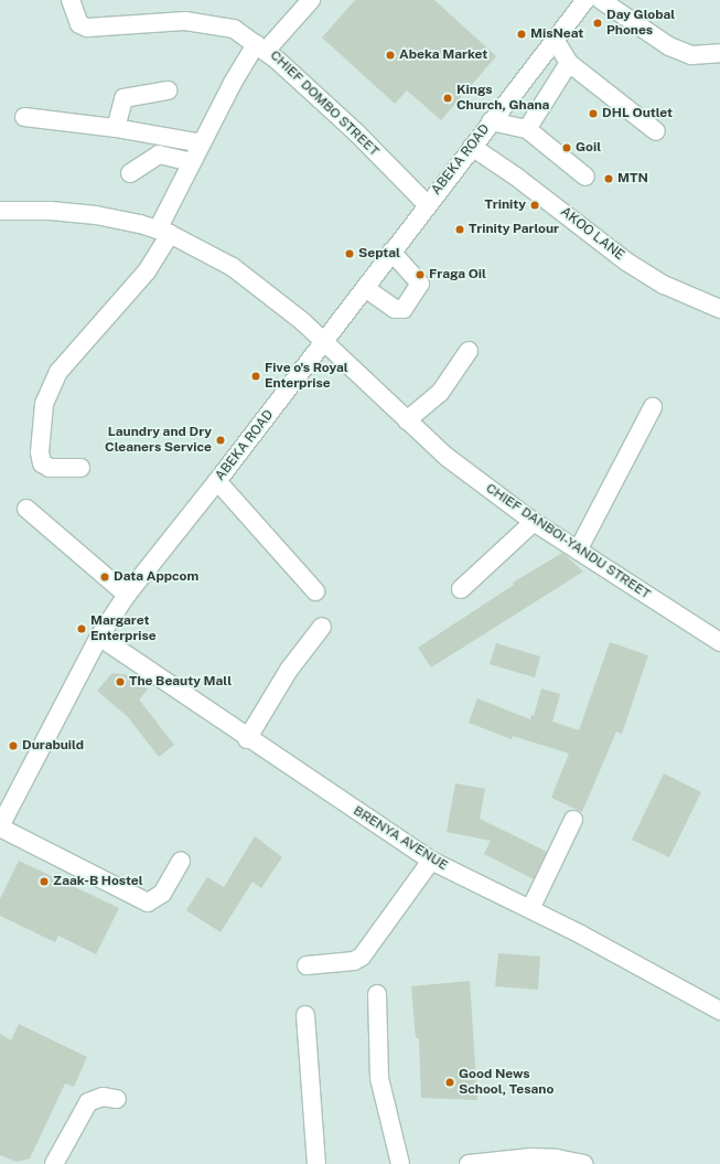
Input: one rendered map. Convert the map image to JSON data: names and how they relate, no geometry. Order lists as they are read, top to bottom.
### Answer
{
  "streets": {
    "street": [
      "CHIEF DOMBO STREET",
      "ABEKA ROAD",
      "AKOO LANE",
      "CHIEF DANBOI-YANDU STREET",
      "BRENYA AVENUE"
    ]
  },
  "crossings": [
    ["CHIEF DOMBO STREET", "ABEKA ROAD"],
    ["ABEKA ROAD", "AKOO LANE"],
    ["ABEKA ROAD", "CHIEF DANBOI-YANDU STREET"],
    ["ABEKA ROAD", "BRENYA AVENUE"]
  ],
  "places": [
    "Day Global Phones",
    "MisNeat",
    "Abeka Market",
    "Kings Church, Ghana",
    "DHL Outlet",
    "Goil",
    "MTN",
    "Trinity",
    "Trinity Parlour",
    "Septal",
    "Fraga Oil",
    "Five o's Royal Enterprise",
    "Laundry and Dry Cleaners Service",
    "Data Appcom",
    "Margaret Enterprise",
    "The Beauty Mall",
    "Durabuild",
    "Zaak-B Hostel",
    "Good News School, Tesano"
  ]
}
